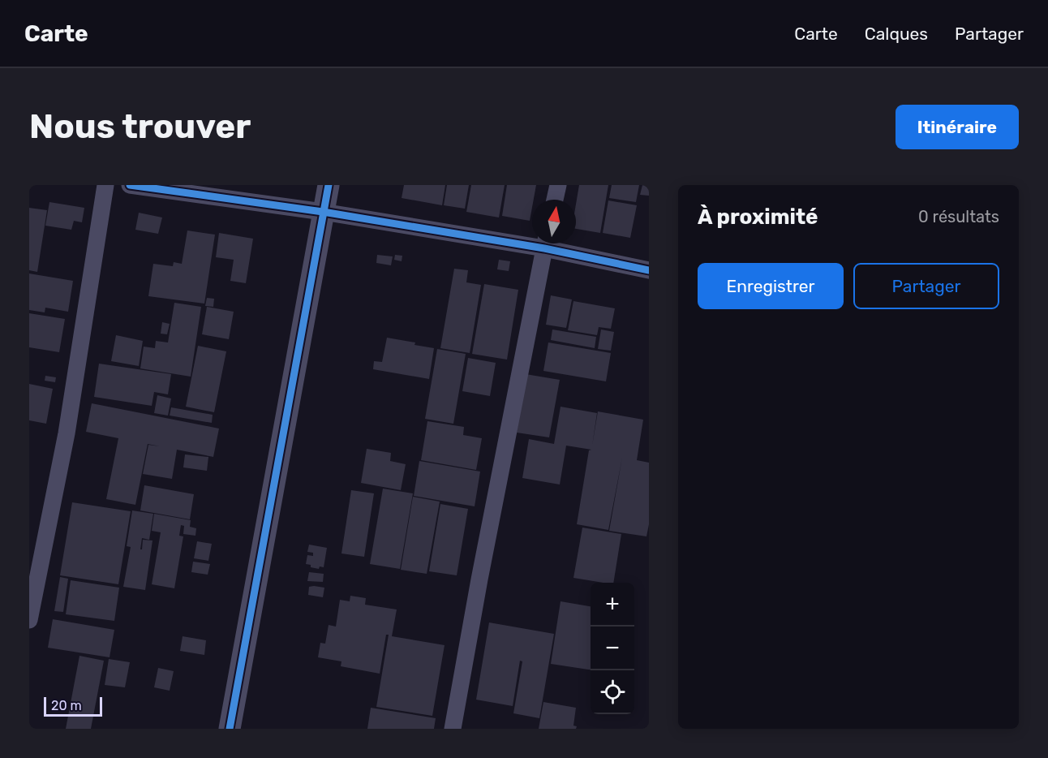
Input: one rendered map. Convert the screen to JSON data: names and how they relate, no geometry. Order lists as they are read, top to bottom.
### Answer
{
  "scale_bar": "20 m",
  "north": "top",
  "page": {
    "header": "Carte",
    "nav": ["Carte", "Calques", "Partager"],
    "buttons": [
      "Itinéraire",
      ["Enregistrer", "Partager"]
    ],
    "title": "Nous trouver",
    "heading": ["À proximité", "0 résultats"],
    "map_buttons": ["+", "−"],
    "scale": "20 m"
  }
}
